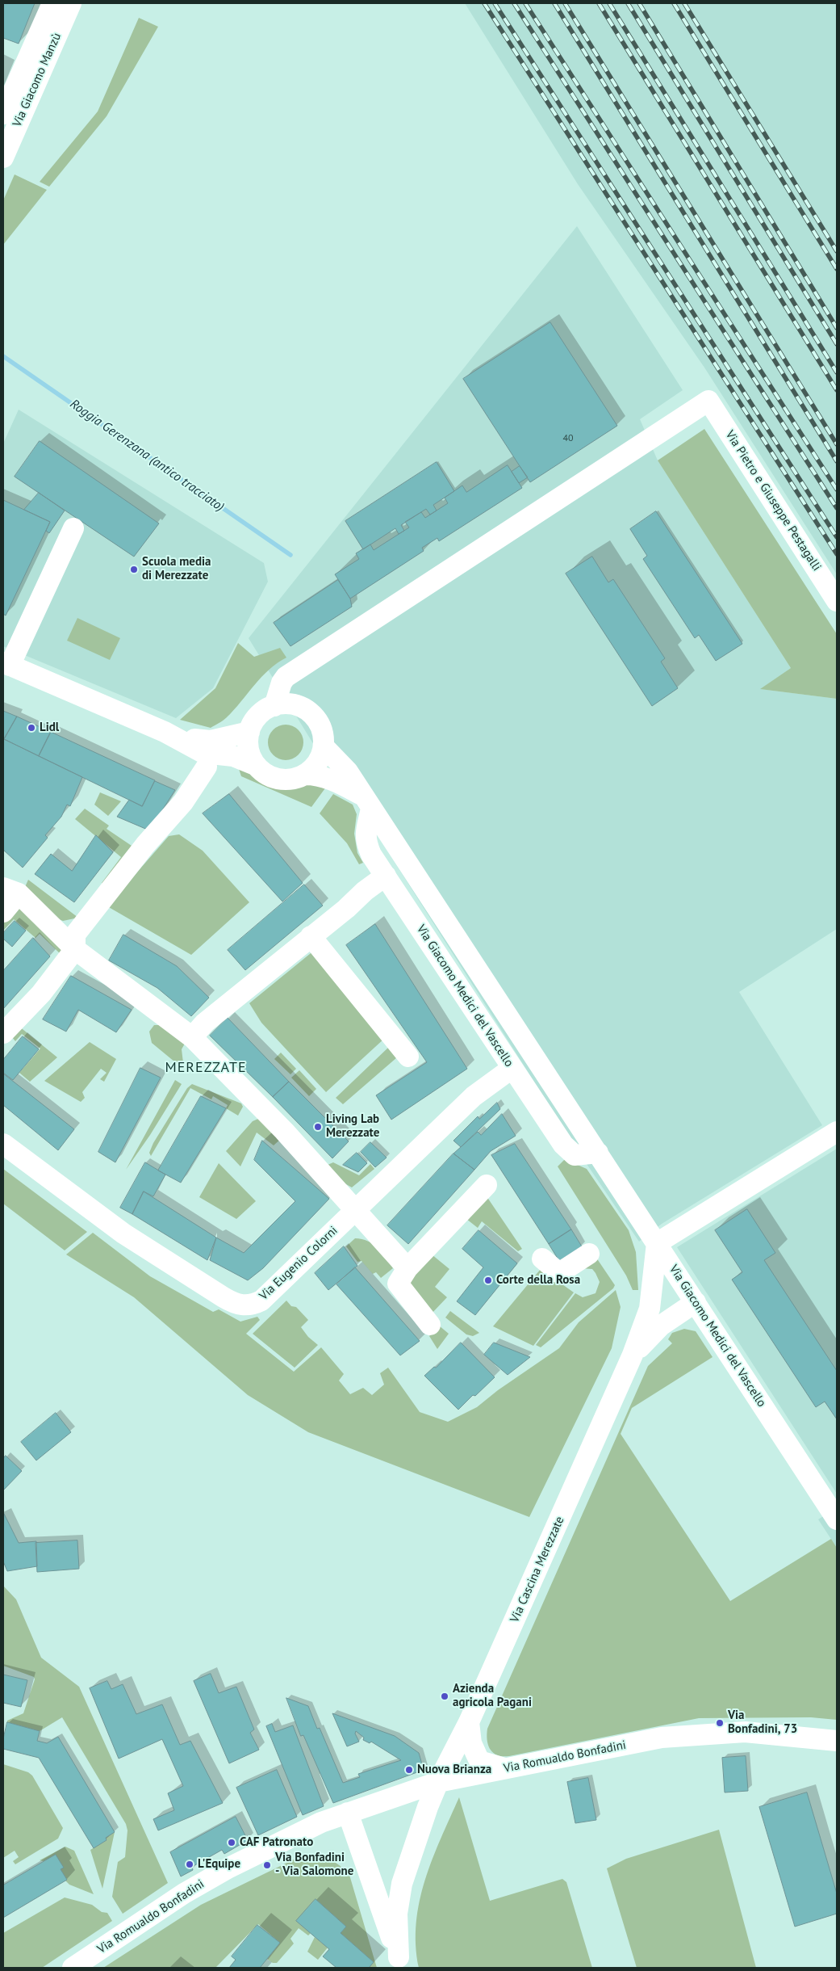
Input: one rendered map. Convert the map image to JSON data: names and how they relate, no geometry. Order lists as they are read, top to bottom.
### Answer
{
  "streets": {
    "street": [
      "Via Giacomo Manzù",
      "Via Pietro e Giuseppe Pestagalli",
      "Via Giacomo Medici del Vascello",
      "Via Eugenio Colorni",
      "Via Cascina Merezzate",
      "Via Romualdo Bonfadini"
    ]
  },
  "crossings": [
    ["Via Giacomo Medici del Vascello", "Via Eugenio Colorni"],
    ["Via Giacomo Medici del Vascello", "Via Cascina Merezzate"],
    ["Via Cascina Merezzate", "Via Romualdo Bonfadini"]
  ],
  "districts": ["MEREZZATE"],
  "water": ["Roggia Gerenzana (antico tracciato)"],
  "places": [
    "Scuola media di Merezzate",
    "Lidl",
    "Living Lab Merezzate",
    "Corte della Rosa",
    "Azienda agricola Pagani",
    "Via Bonfadini, 73",
    "Nuova Brianza",
    "CAF Patronato",
    "L'Equipe",
    "Via Bonfadini - Via Salomone"
  ],
  "house_numbers": ["40"]
}
